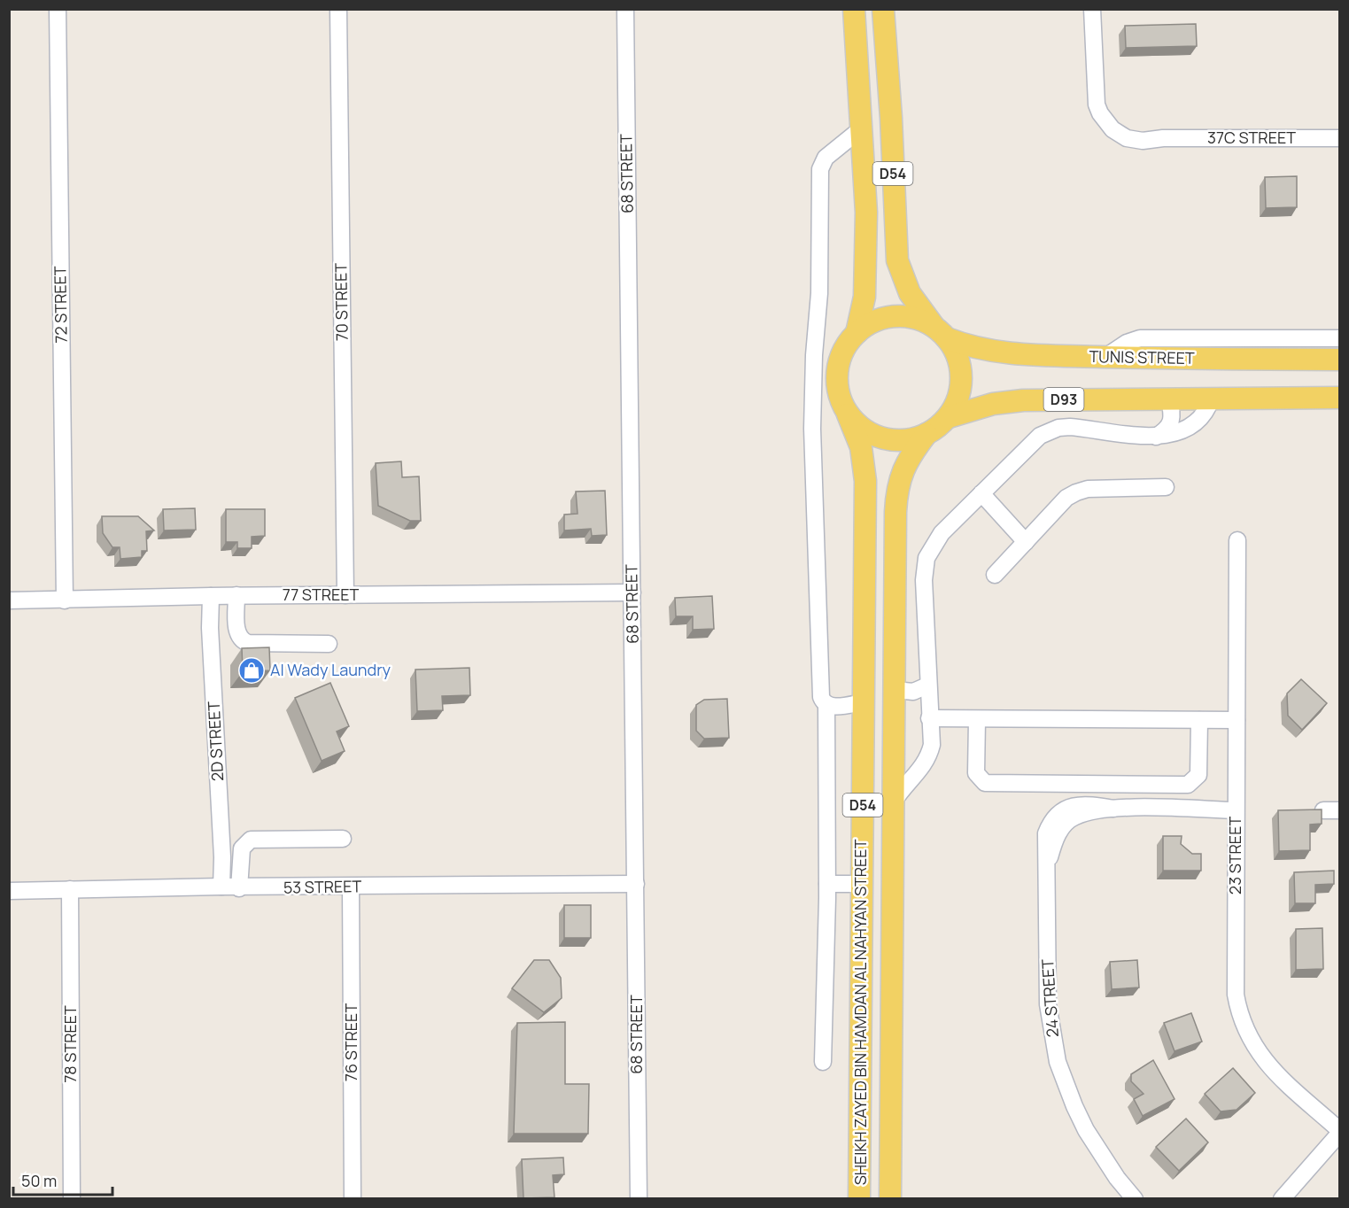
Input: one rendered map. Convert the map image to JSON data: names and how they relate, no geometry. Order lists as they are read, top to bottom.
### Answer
{
  "streets": {
    "main road": [
      "D54",
      "TUNIS STREET",
      "D93",
      "SHEIKH ZAYED BIN HAMDAN AL NAHYAN STREET"
    ],
    "street": [
      "37C STREET",
      "68 STREET",
      "70 STREET",
      "72 STREET",
      "77 STREET",
      "2D STREET",
      "23 STREET",
      "53 STREET",
      "24 STREET",
      "76 STREET",
      "78 STREET"
    ]
  },
  "crossings": [
    ["68 STREET", "77 STREET"],
    ["68 STREET", "53 STREET"],
    ["D54", "TUNIS STREET"],
    ["D54", "D93"],
    ["D54", "SHEIKH ZAYED BIN HAMDAN AL NAHYAN STREET"],
    ["70 STREET", "77 STREET"],
    ["72 STREET", "77 STREET"],
    ["TUNIS STREET", "D93"],
    ["TUNIS STREET", "SHEIKH ZAYED BIN HAMDAN AL NAHYAN STREET"],
    ["D93", "SHEIKH ZAYED BIN HAMDAN AL NAHYAN STREET"],
    ["77 STREET", "2D STREET"],
    ["2D STREET", "53 STREET"],
    ["23 STREET", "24 STREET"],
    ["53 STREET", "76 STREET"],
    ["53 STREET", "78 STREET"]
  ],
  "places": {
    "shop": ["Al Wady Laundry"]
  },
  "scale_bar": "50 m"
}
